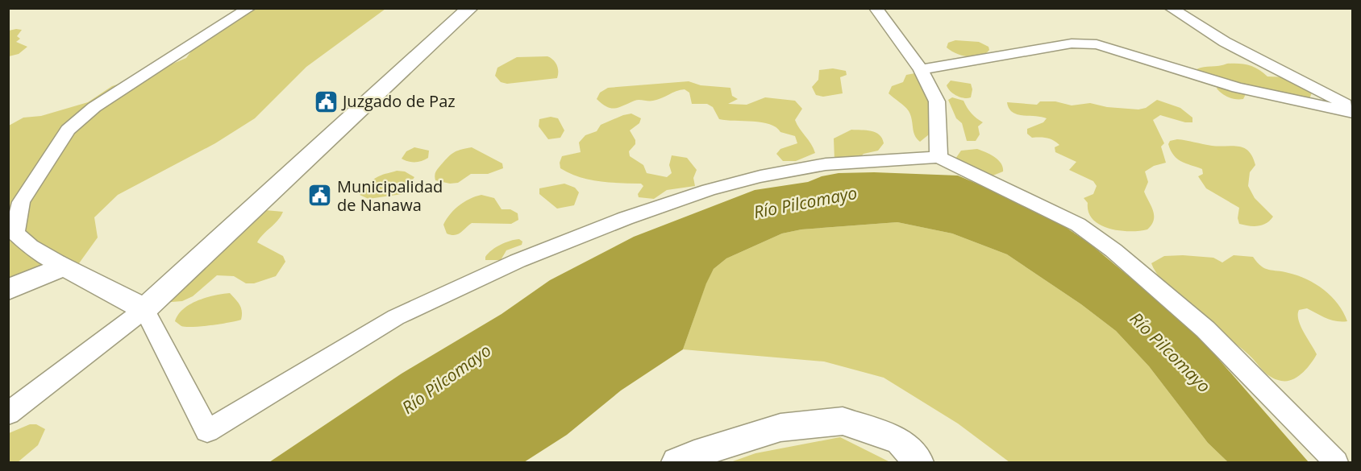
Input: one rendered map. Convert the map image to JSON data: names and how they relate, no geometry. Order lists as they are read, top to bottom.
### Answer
{
  "water": ["Río Pilcomayo"],
  "places": {
    "public building": ["Juzgado de Paz", "Municipalidad de Nanawa"]
  }
}
